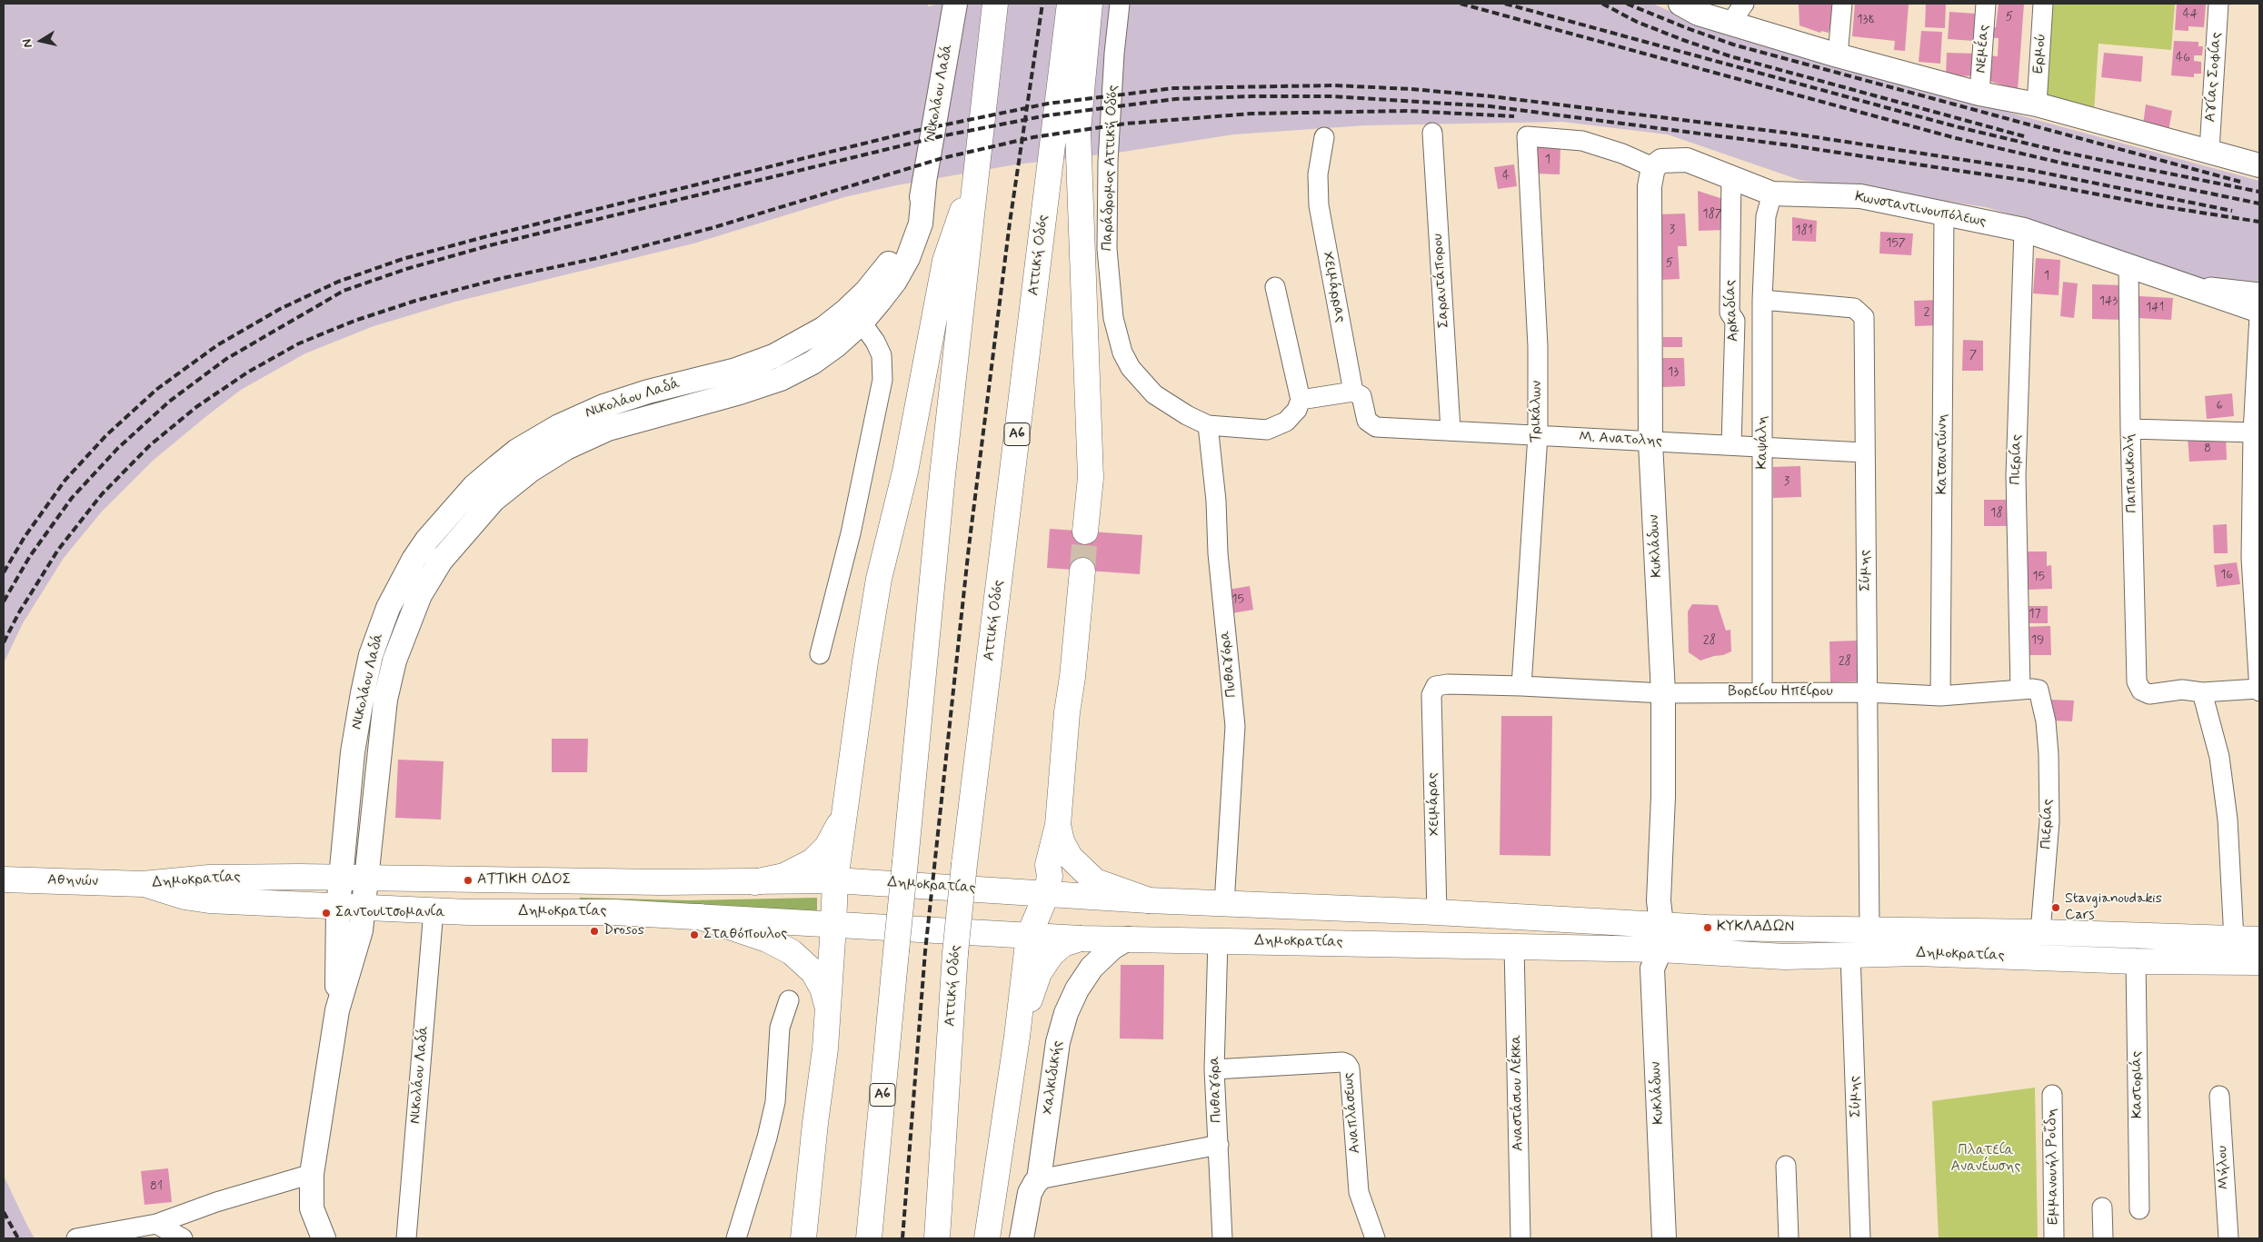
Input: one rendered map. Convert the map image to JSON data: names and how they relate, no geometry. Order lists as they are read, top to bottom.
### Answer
{
  "streets": {
    "main road": [
      "Αττική Οδός",
      "Α6",
      "Δημοκρατίας",
      "Αθηνών"
    ],
    "street": [
      "Νεμέας",
      "Ερμού",
      "Αγίας Σοφίας",
      "Νικολάου Λαδά",
      "Παράδρομος Αττική Οδός",
      "Κωνσταντινουπόλεως",
      "Σαραντάπορου",
      "Χειμάρρας",
      "Αρκαδίας",
      "Τρικάλων",
      "Μ. Ανατολης",
      "Καψάλη",
      "Κατσαντώνη",
      "Πιερίας",
      "Παπανικολή",
      "Κυκλάδων",
      "Σύμης",
      "Πυθαγόρα",
      "Βορείου Ηπείρου",
      "Χειμάρας",
      "Χαλκιδικής",
      "Καστοριάς",
      "Αναστάσιου Λέκκα",
      "Αναπλάσεως",
      "Εμμανουήλ Ροΐδη",
      "Μήλου"
    ]
  },
  "crossings": [
    ["Νικολάου Λαδά", "Δημοκρατίας"],
    ["Παράδρομος Αττική Οδός", "Πυθαγόρα"],
    ["Κωνσταντινουπόλεως", "Αρκαδίας"],
    ["Κωνσταντινουπόλεως", "Τρικάλων"],
    ["Κωνσταντινουπόλεως", "Καψάλη"],
    ["Κωνσταντινουπόλεως", "Κατσαντώνη"],
    ["Κωνσταντινουπόλεως", "Πιερίας"],
    ["Κωνσταντινουπόλεως", "Παπανικολή"],
    ["Κωνσταντινουπόλεως", "Κυκλάδων"],
    ["Σαραντάπορου", "Μ. Ανατολης"],
    ["Χειμάρρας", "Μ. Ανατολης"],
    ["Αρκαδίας", "Μ. Ανατολης"],
    ["Τρικάλων", "Μ. Ανατολης"],
    ["Τρικάλων", "Κυκλάδων"],
    ["Τρικάλων", "Βορείου Ηπείρου"],
    ["Μ. Ανατολης", "Καψάλη"],
    ["Μ. Ανατολης", "Κυκλάδων"],
    ["Μ. Ανατολης", "Σύμης"],
    ["Καψάλη", "Σύμης"],
    ["Καψάλη", "Βορείου Ηπείρου"],
    ["Κατσαντώνη", "Βορείου Ηπείρου"],
    ["Πιερίας", "Βορείου Ηπείρου"],
    ["Πιερίας", "Δημοκρατίας"],
    ["Κυκλάδων", "Βορείου Ηπείρου"],
    ["Κυκλάδων", "Δημοκρατίας"],
    ["Σύμης", "Βορείου Ηπείρου"],
    ["Σύμης", "Δημοκρατίας"],
    ["Πυθαγόρα", "Δημοκρατίας"],
    ["Πυθαγόρα", "Αναπλάσεως"],
    ["Βορείου Ηπείρου", "Χειμάρας"],
    ["Χειμάρας", "Δημοκρατίας"],
    ["Δημοκρατίας", "Αθηνών"],
    ["Δημοκρατίας", "Χαλκιδικής"],
    ["Δημοκρατίας", "Καστοριάς"],
    ["Δημοκρατίας", "Αναστάσιου Λέκκα"]
  ],
  "parks": ["Πλατεία Ανανέωσης"],
  "places": [
    "ΑΤΤΙΚΗ ΟΔΟΣ",
    "Stavgianoudakis Cars",
    "Σαντουιτσομανία",
    "ΚΥΚΛΑΔΩΝ",
    "Drosos",
    "Σταθόπουλος"
  ],
  "house_numbers": [
    "44",
    "5",
    "138",
    "46",
    "1",
    "4",
    "187",
    "3",
    "181",
    "157",
    "5",
    "1",
    "143",
    "141",
    "2",
    "7",
    "13",
    "6",
    "8",
    "3",
    "18",
    "16",
    "15",
    "15",
    "17",
    "28",
    "19",
    "28",
    "81"
  ],
  "north": "left"
}
